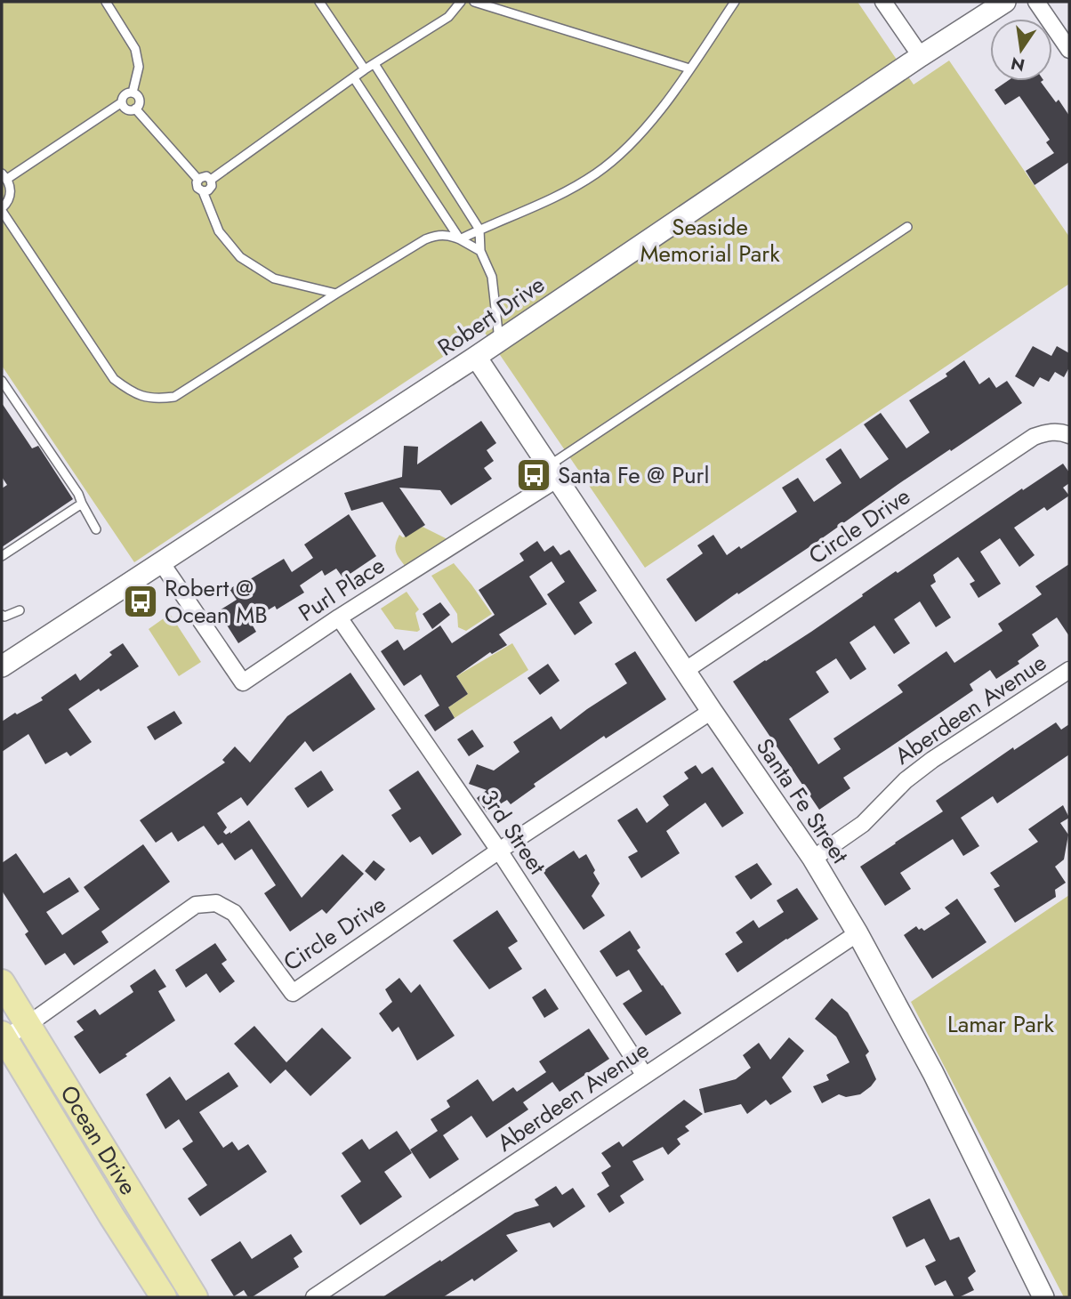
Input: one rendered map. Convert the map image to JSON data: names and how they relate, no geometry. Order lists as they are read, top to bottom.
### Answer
{
  "streets": {
    "main road": ["Ocean Drive"],
    "street": [
      "Robert Drive",
      "Circle Drive",
      "Purl Place",
      "Aberdeen Avenue",
      "Santa Fe Street",
      "3rd Street"
    ]
  },
  "crossings": [
    ["Robert Drive", "Purl Place"],
    ["Robert Drive", "Santa Fe Street"],
    ["Circle Drive", "Santa Fe Street"],
    ["Circle Drive", "3rd Street"],
    ["Circle Drive", "Ocean Drive"],
    ["Purl Place", "Santa Fe Street"],
    ["Purl Place", "3rd Street"],
    ["Aberdeen Avenue", "Santa Fe Street"],
    ["Aberdeen Avenue", "3rd Street"]
  ],
  "parks": ["Seaside Memorial Park", "Lamar Park"],
  "places": {
    "bus stop": ["Santa Fe @ Purl", "Robert @ Ocean MB"]
  },
  "north": "bottom"
}
